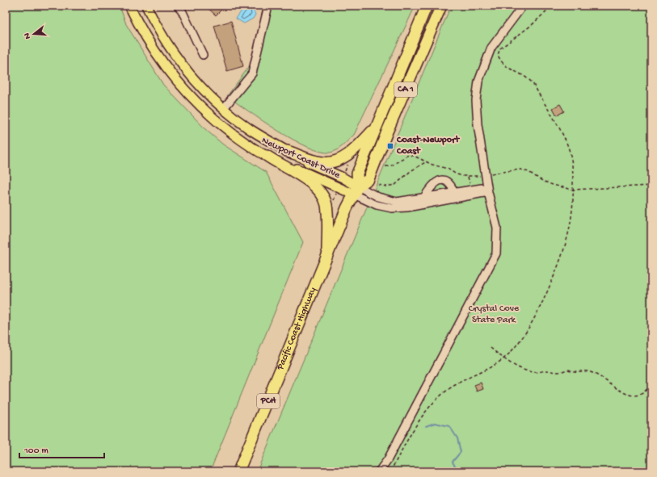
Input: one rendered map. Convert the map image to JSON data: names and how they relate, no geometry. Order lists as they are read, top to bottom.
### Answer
{
  "streets": {
    "highway": ["CA 1", "Pacific Coast Highway", "PCH"],
    "main road": ["Newport Coast Drive"]
  },
  "crossings": [
    ["Newport Coast Drive", "Pacific Coast Highway"]
  ],
  "parks": ["Crystal Cove State Park"],
  "places": {
    "transit": ["Coast-Newport Coast"]
  },
  "scale_bar": "100 m",
  "north": "left"
}
